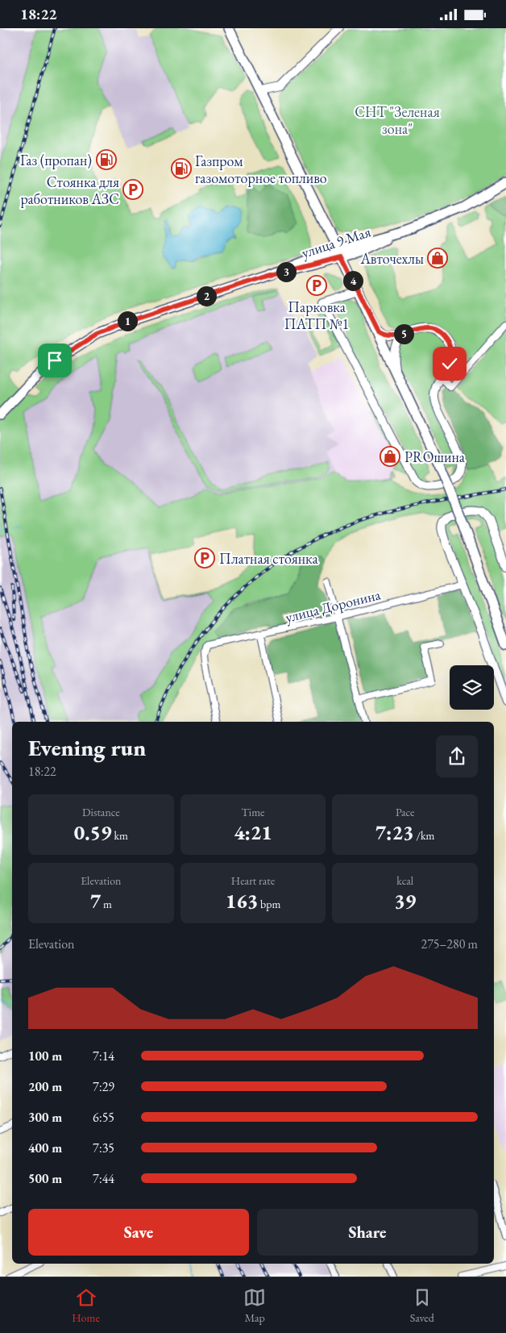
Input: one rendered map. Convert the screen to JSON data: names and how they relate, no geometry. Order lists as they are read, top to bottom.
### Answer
{
  "streets": {
    "main road": ["улица 9 Мая"],
    "street": ["улица Доронина"]
  },
  "parks": ["СНТ \"Зеленая зона\""],
  "places": {
    "fuel station": ["Газ (пропан)", "Газпром газомоторное топливо"],
    "parking": ["Стоянка для работников АЗС", "Парковка ПАТП №1", "Платная стоянка"],
    "shop": ["Авточехлы", "PROшина"]
  },
  "page": {
    "status": "18:22",
    "pins": [
      "3",
      "4",
      "2",
      "1",
      "5"
    ],
    "heading": ["Evening run", "18:22"],
    "stats": [
      ["Distance", "0.59 km"],
      ["Time", "4:21"],
      ["Pace", "7:23 /km"],
      ["Elevation", "7 m"],
      ["Heart rate", "163 bpm"],
      ["kcal", "39"]
    ],
    "chart": ["Elevation", "275–280 m"],
    "list": [
      {
        "name": "100 m",
        "note": "7:14"
      },
      {
        "name": "200 m",
        "note": "7:29"
      },
      {
        "name": "300 m",
        "note": "6:55"
      },
      {
        "name": "400 m",
        "note": "7:35"
      },
      {
        "name": "500 m",
        "note": "7:44"
      }
    ],
    "buttons": ["Save", "Share"],
    "tabs": ["Home", "Map", "Saved"]
  }
}
